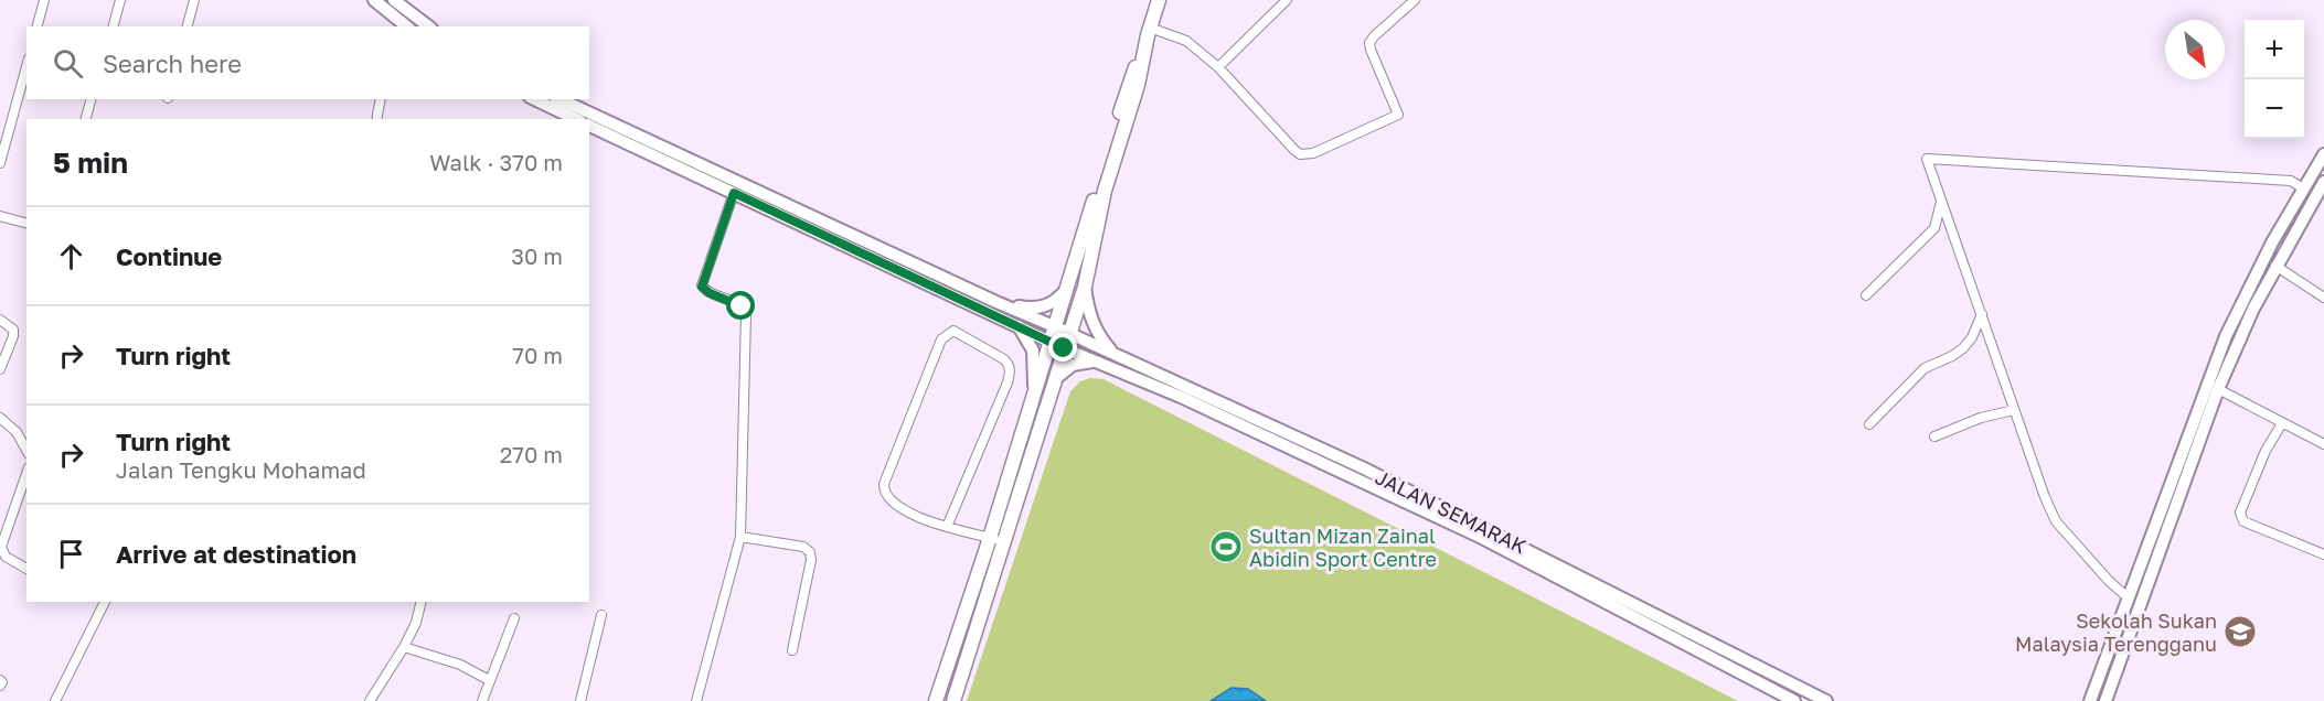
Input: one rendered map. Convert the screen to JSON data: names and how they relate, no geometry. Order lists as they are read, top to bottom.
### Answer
{
  "streets": {
    "main road": ["JALAN SEMARAK"]
  },
  "places": {
    "sports": ["Sultan Mizan Zainal Abidin Sport Centre"],
    "school or university": ["Sekolah Sukan Malaysia Terengganu"]
  },
  "north": "bottom right",
  "page": {
    "map_buttons": ["+", "−"],
    "search": "Search here",
    "heading": ["5 min", "Walk · 370 m"],
    "list": [
      ["Continue", "30 m"],
      ["Turn right", "70 m"],
      ["Turn right", "Jalan Tengku Mohamad", "270 m"],
      "Arrive at destination"
    ]
  }
}
